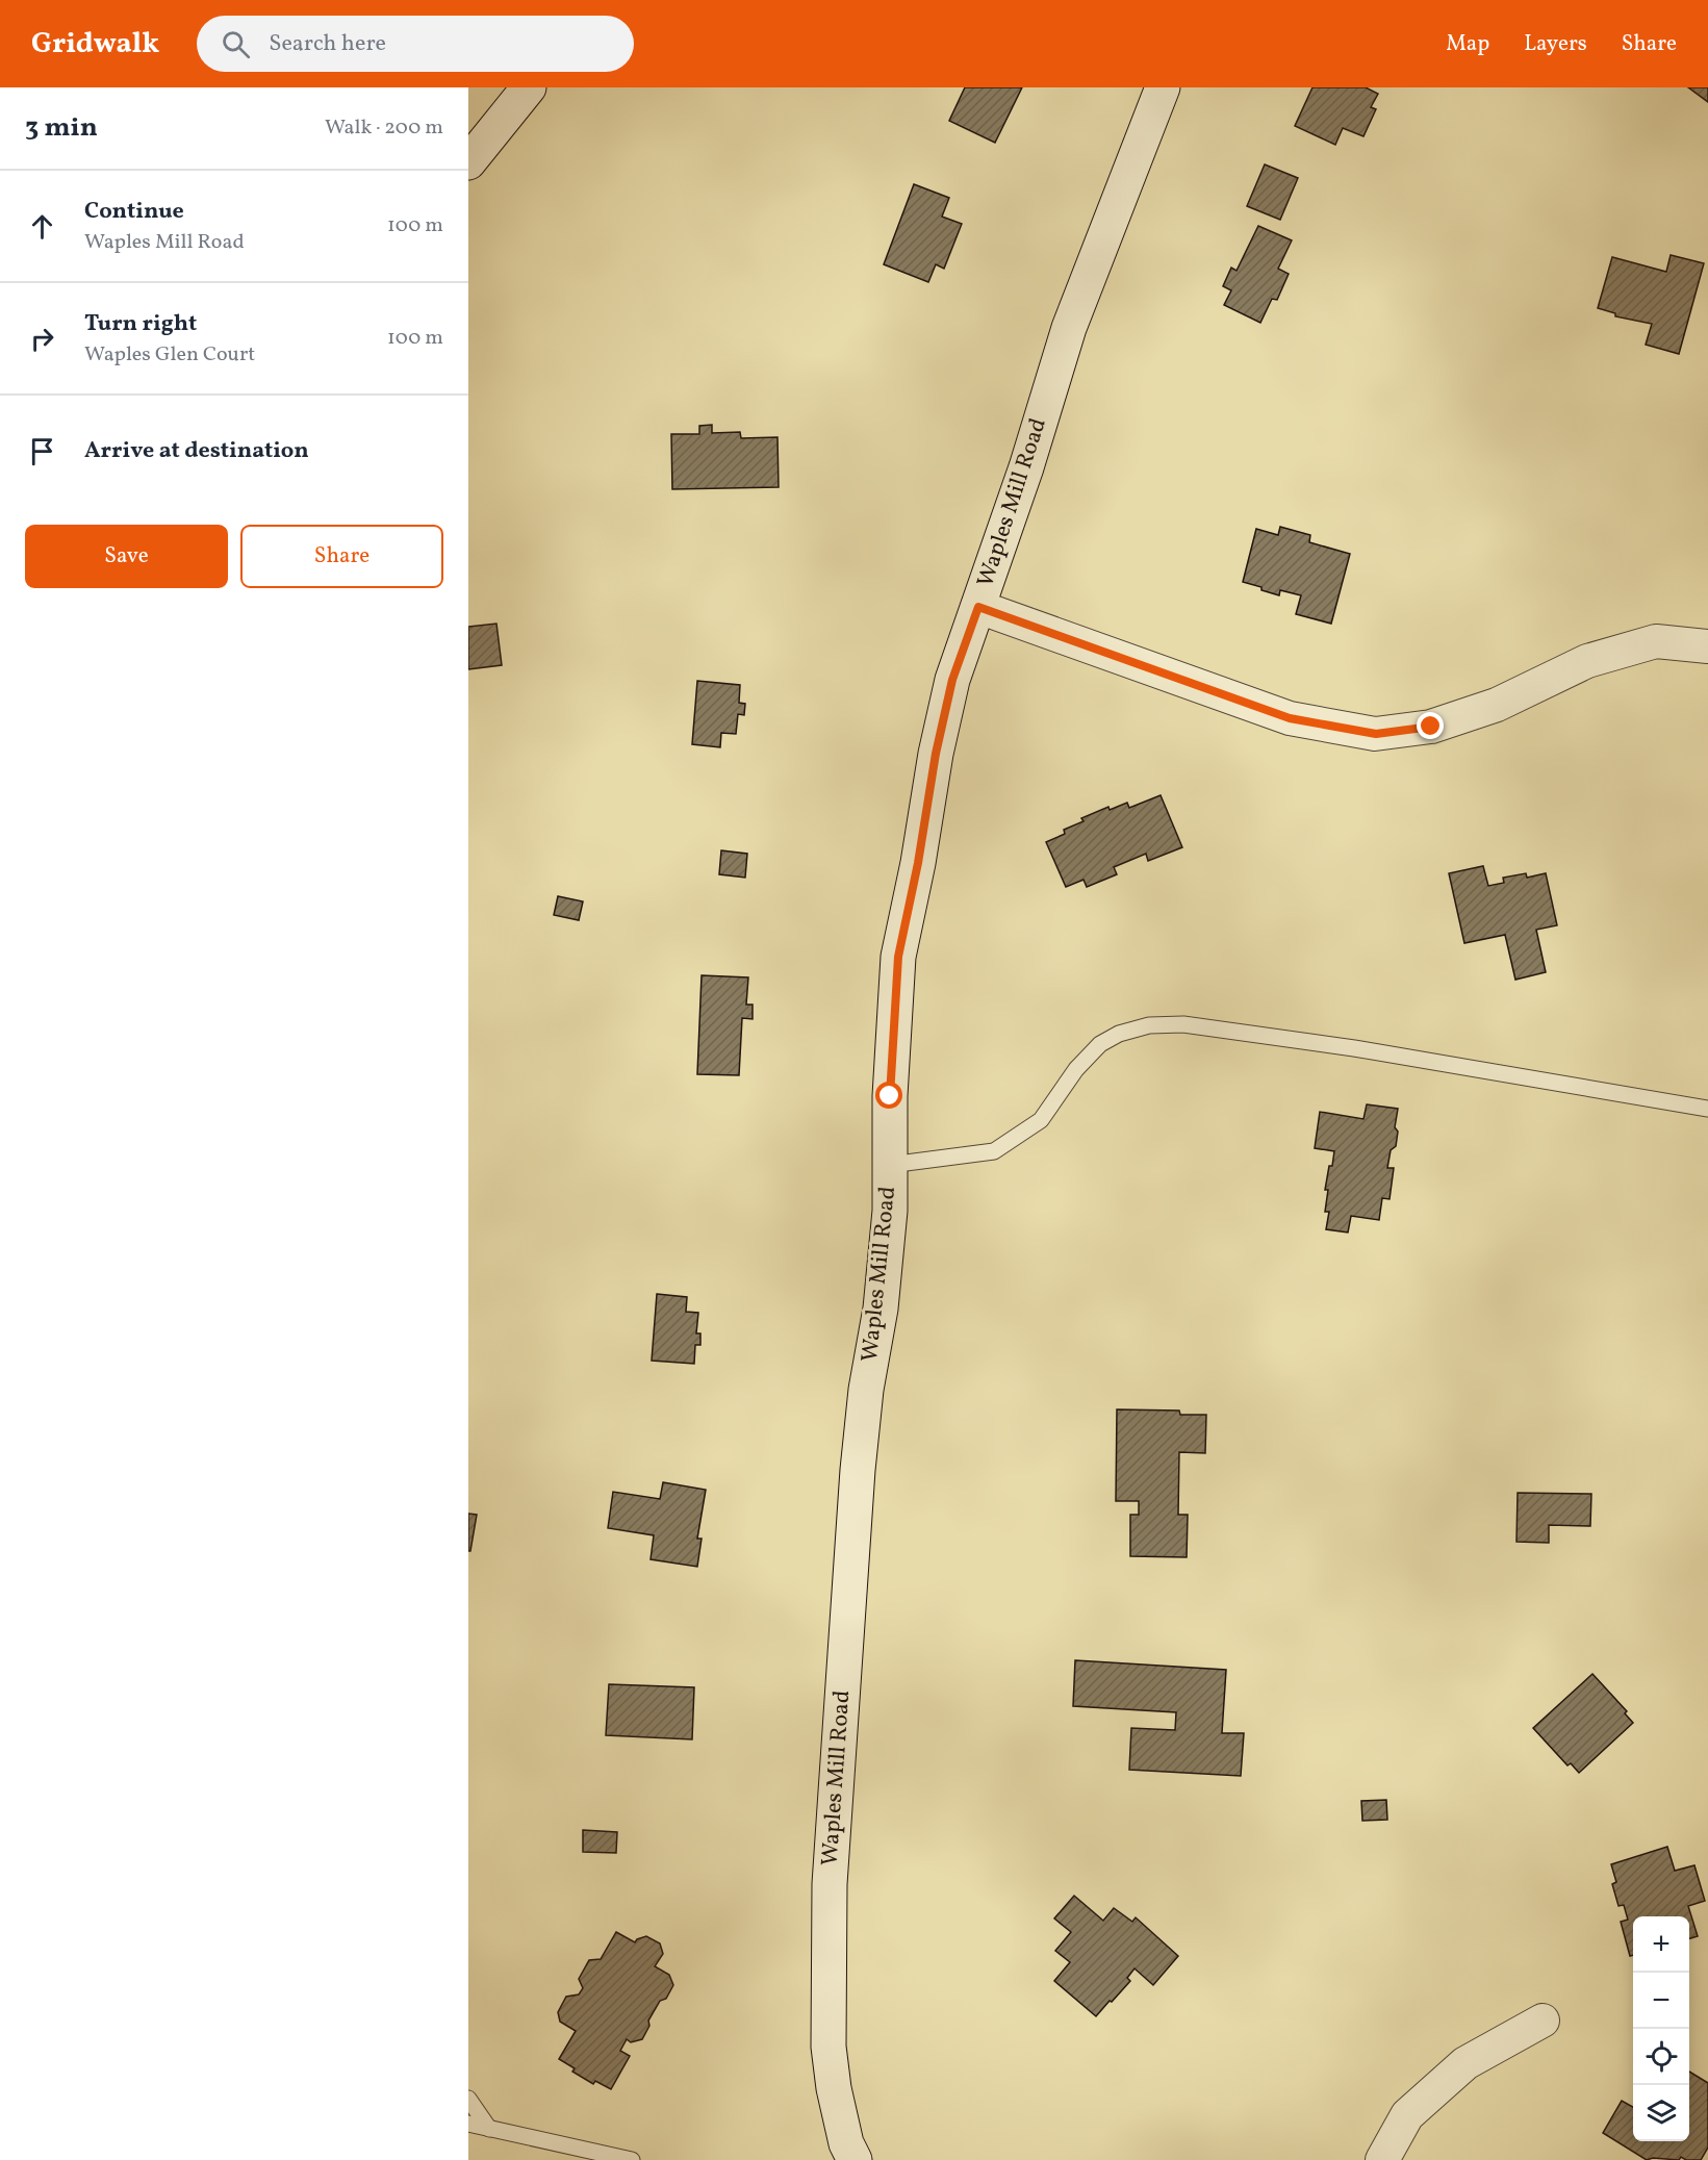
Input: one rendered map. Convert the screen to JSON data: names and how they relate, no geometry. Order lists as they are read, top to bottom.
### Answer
{
  "streets": {
    "main road": ["Waples Mill Road"]
  },
  "page": {
    "header": "Gridwalk",
    "search": "Search here",
    "nav": ["Map", "Layers", "Share"],
    "heading": ["3 min", "Walk · 200 m"],
    "list": [
      ["Continue", "Waples Mill Road", "100 m"],
      ["Turn right", "Waples Glen Court", "100 m"],
      "Arrive at destination"
    ],
    "buttons": ["Save", "Share"],
    "map_buttons": ["+", "−"]
  }
}
